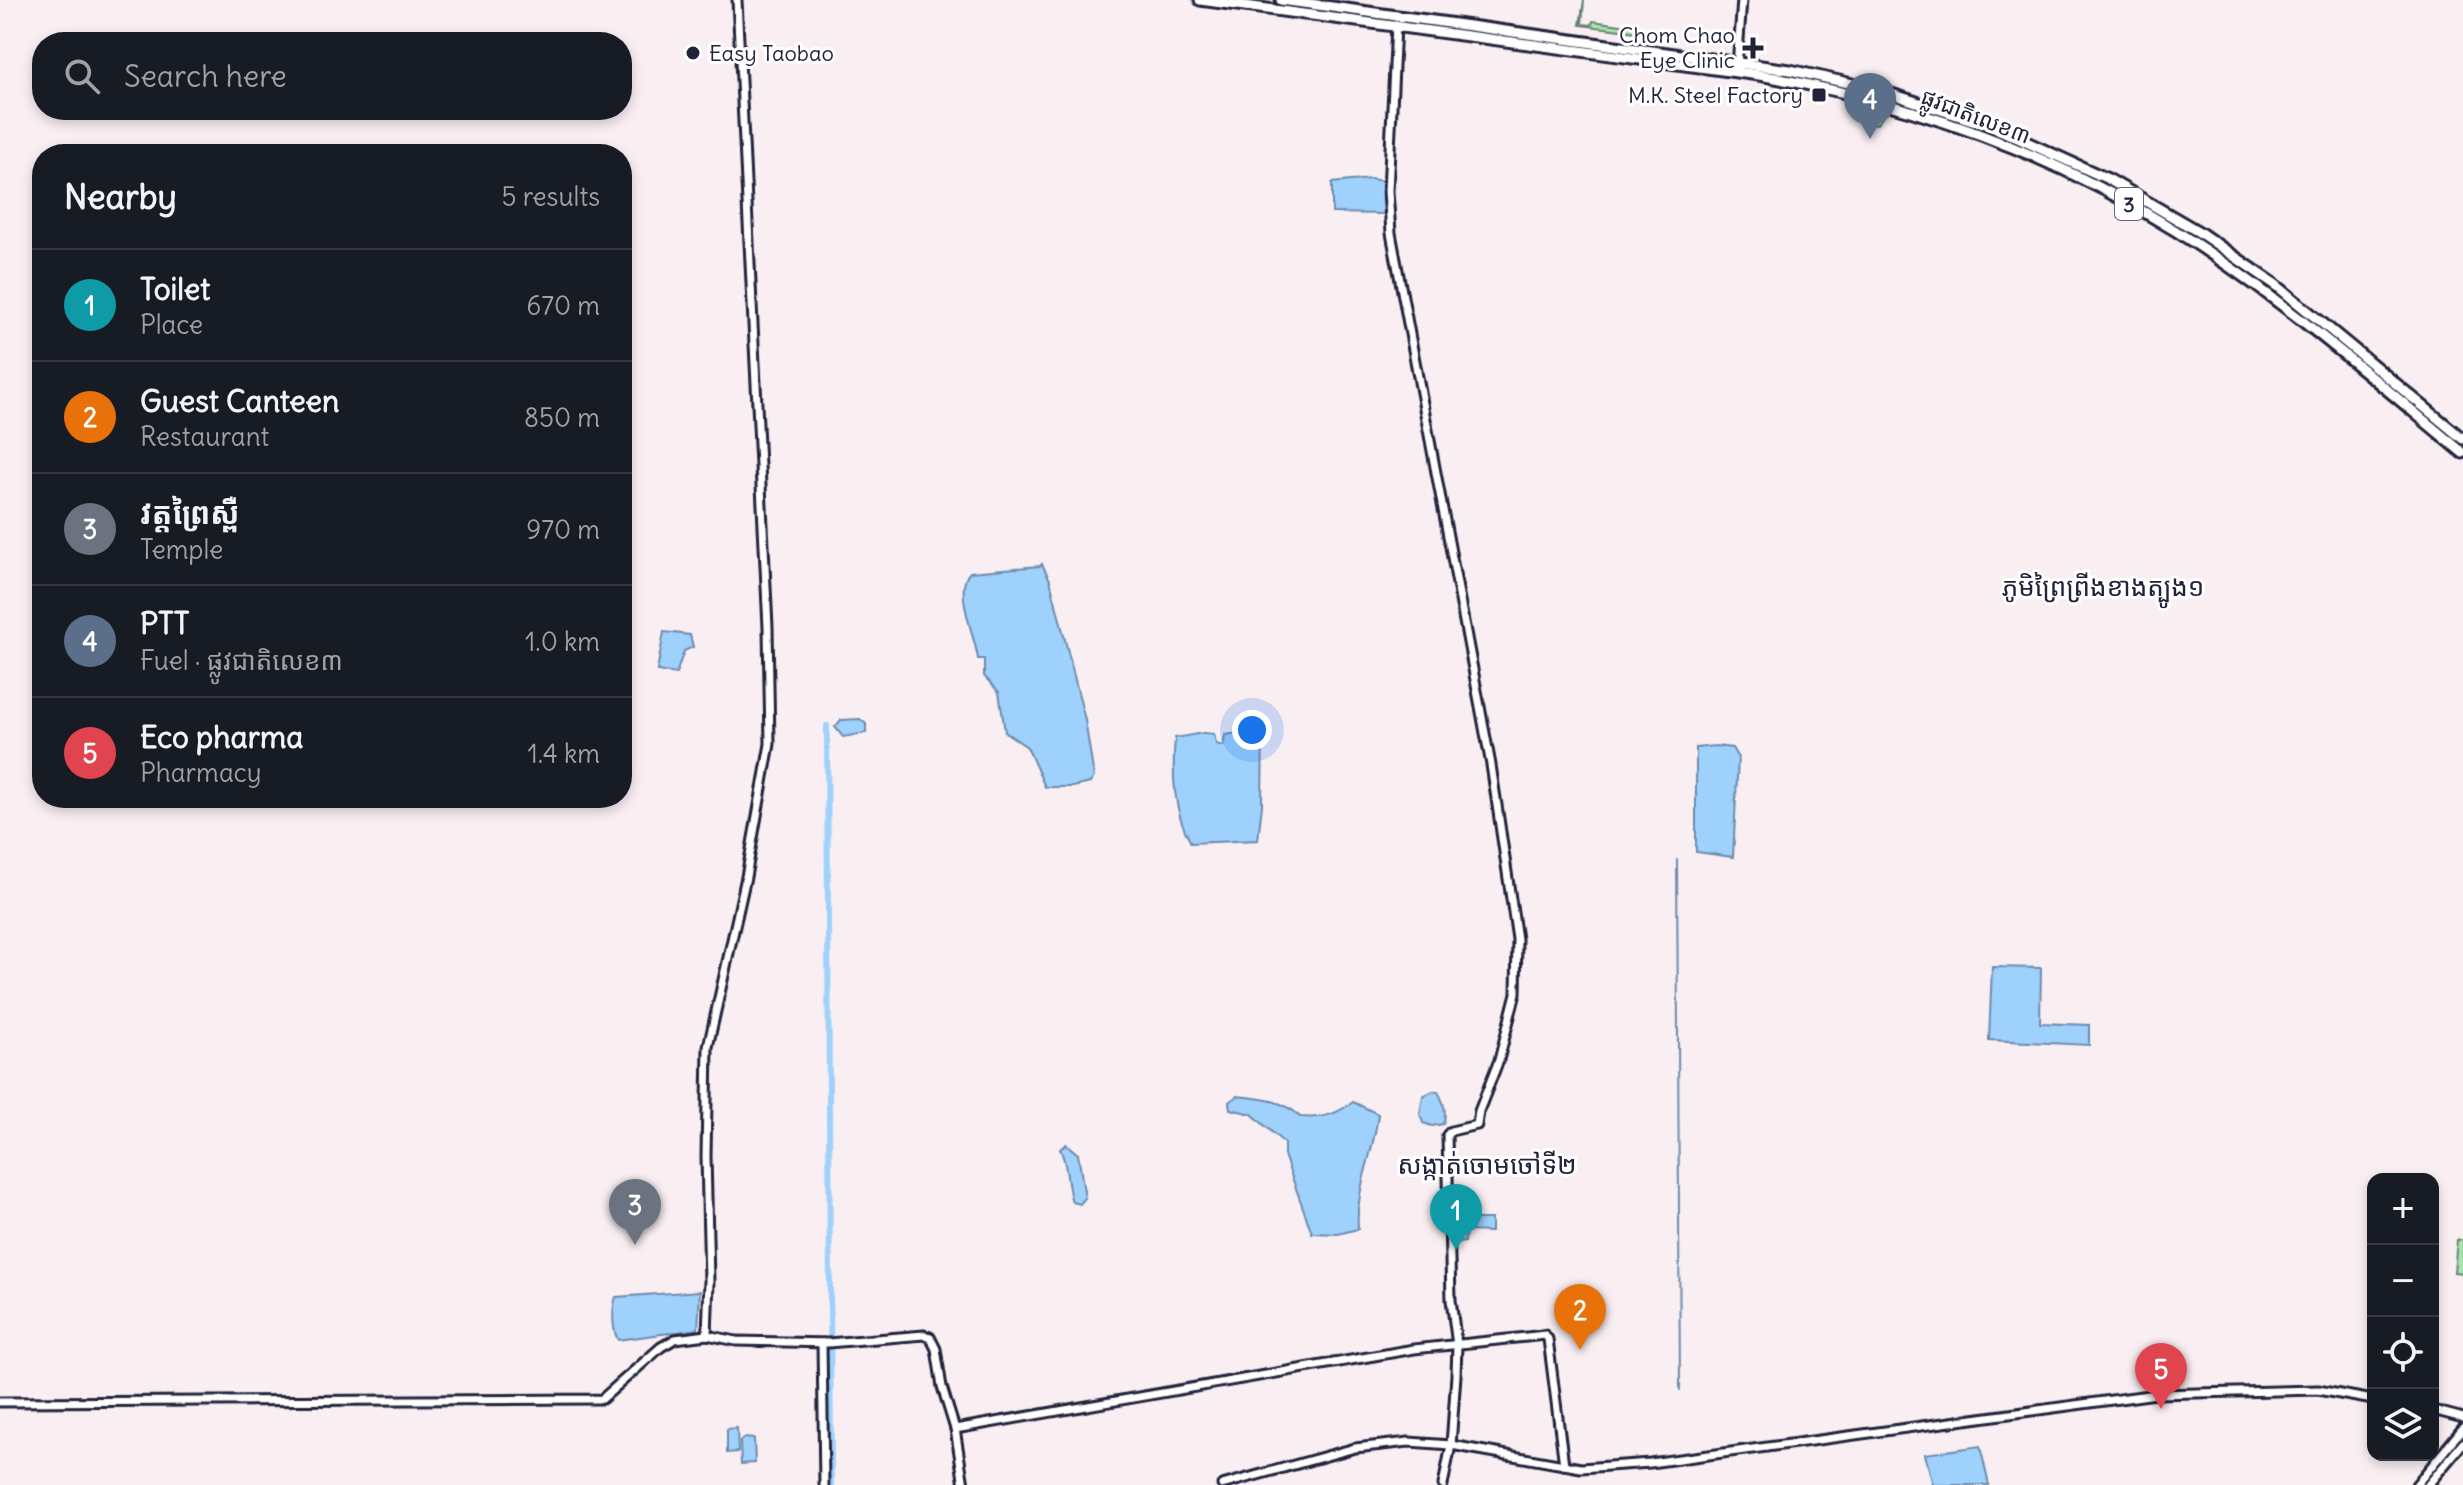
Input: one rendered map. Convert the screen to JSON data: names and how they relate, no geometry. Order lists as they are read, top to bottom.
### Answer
{
  "streets": {
    "highway": ["ផ្លូវជាតិលេខ៣", "3"]
  },
  "districts": ["ភូមិព្រៃព្រីងខាងត្បូង១", "សង្កាត់ចោមចៅទី២"],
  "places": {
    "health": ["Chom Chao Eye Clinic"],
    "other": ["Easy Taobao"],
    "transit": ["M.K. Steel Factory"]
  },
  "page": {
    "search": "Search here",
    "pins": [
      "4",
      "3",
      "1",
      "2",
      "5"
    ],
    "heading": ["Nearby", "5 results"],
    "list": [
      {
        "mark": "1",
        "name": "Toilet",
        "note": "Place",
        "value": "670 m"
      },
      {
        "mark": "2",
        "name": "Guest Canteen",
        "note": "Restaurant",
        "value": "850 m"
      },
      {
        "mark": "3",
        "name": "វត្តព្រៃស្ពឺ",
        "note": "Temple",
        "value": "970 m"
      },
      {
        "mark": "4",
        "name": "PTT",
        "note": "Fuel · ផ្លូវជាតិលេខ៣",
        "value": "1.0 km"
      },
      {
        "mark": "5",
        "name": "Eco pharma",
        "note": "Pharmacy",
        "value": "1.4 km"
      }
    ],
    "map_buttons": ["+", "−"]
  }
}
